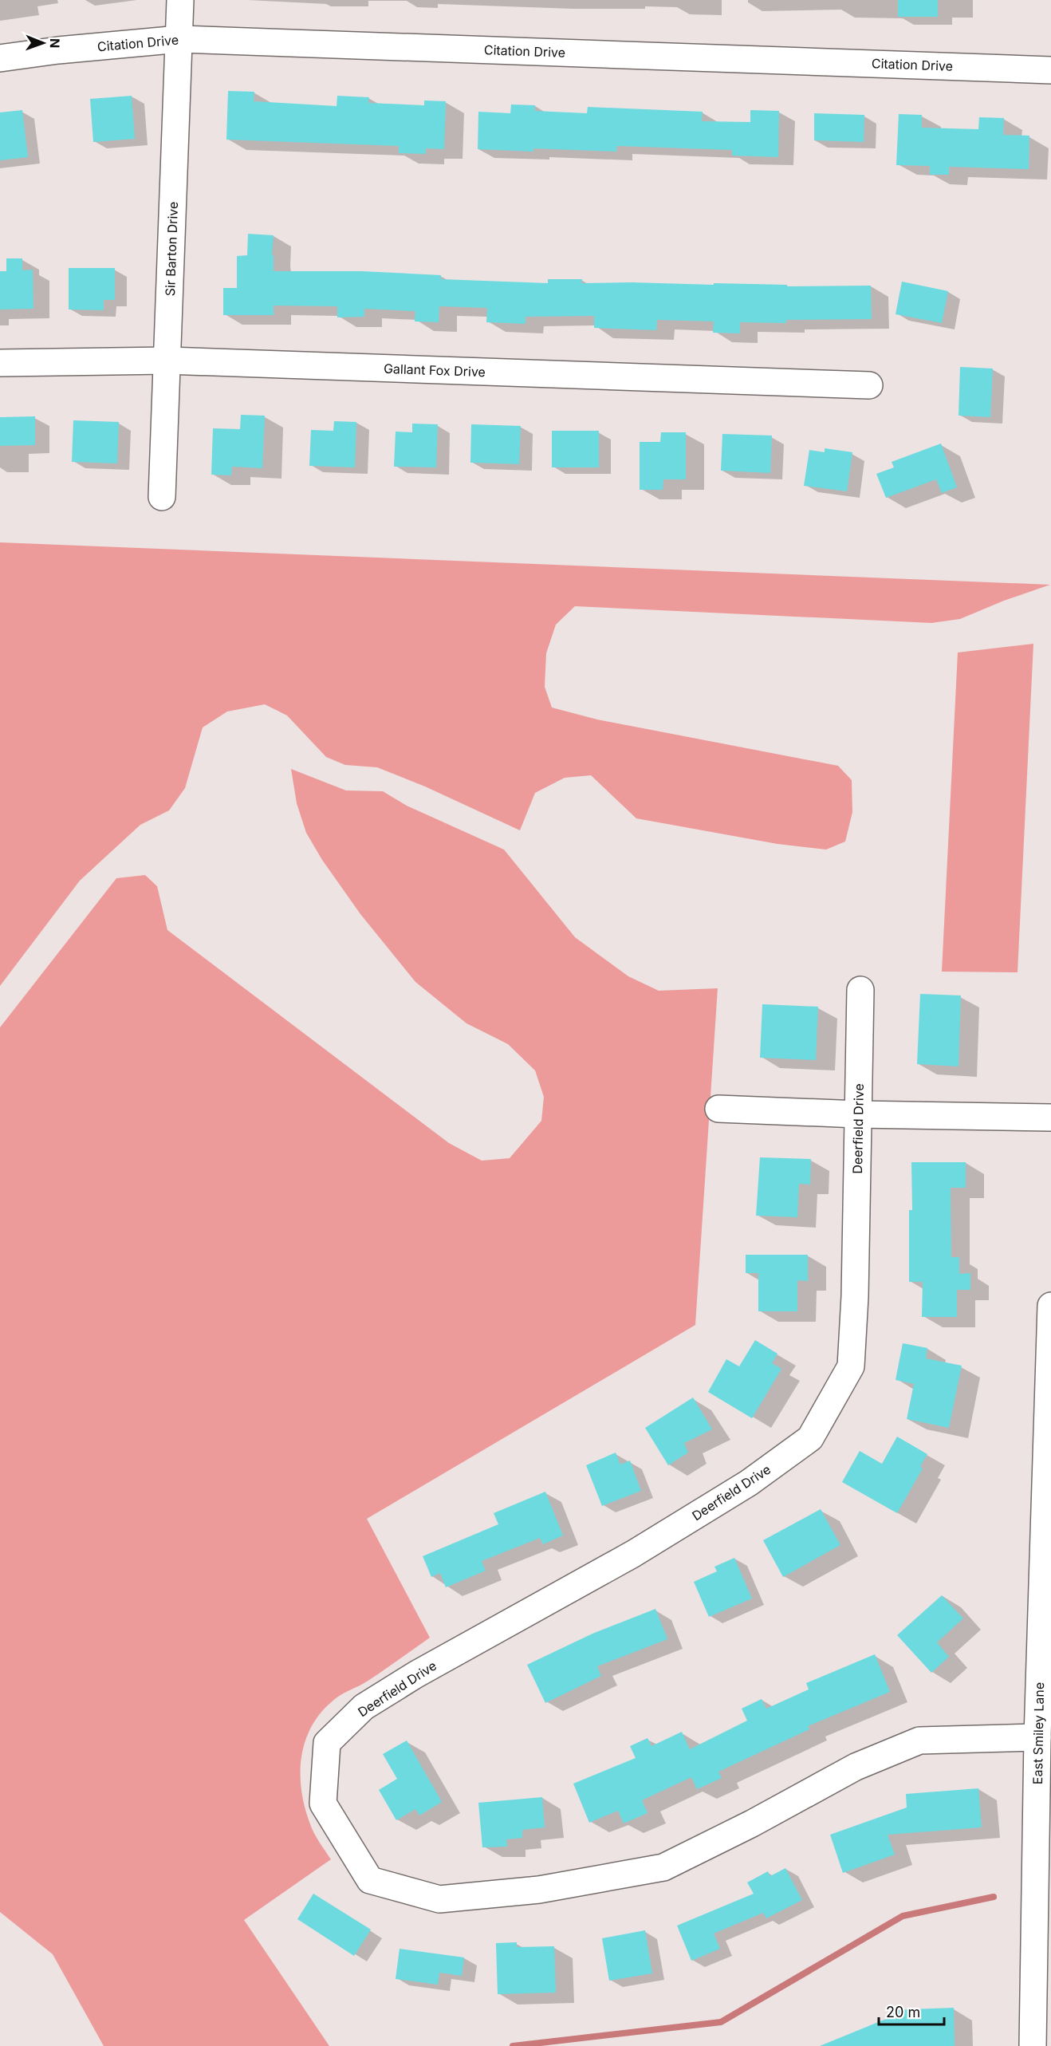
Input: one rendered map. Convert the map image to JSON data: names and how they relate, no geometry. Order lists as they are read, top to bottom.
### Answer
{
  "streets": {
    "street": [
      "Citation Drive",
      "Sir Barton Drive",
      "Gallant Fox Drive",
      "Deerfield Drive",
      "East Smiley Lane"
    ]
  },
  "crossings": [
    ["Citation Drive", "Sir Barton Drive"],
    ["Sir Barton Drive", "Gallant Fox Drive"],
    ["Deerfield Drive", "East Smiley Lane"]
  ],
  "scale_bar": "20 m",
  "north": "right"
}
